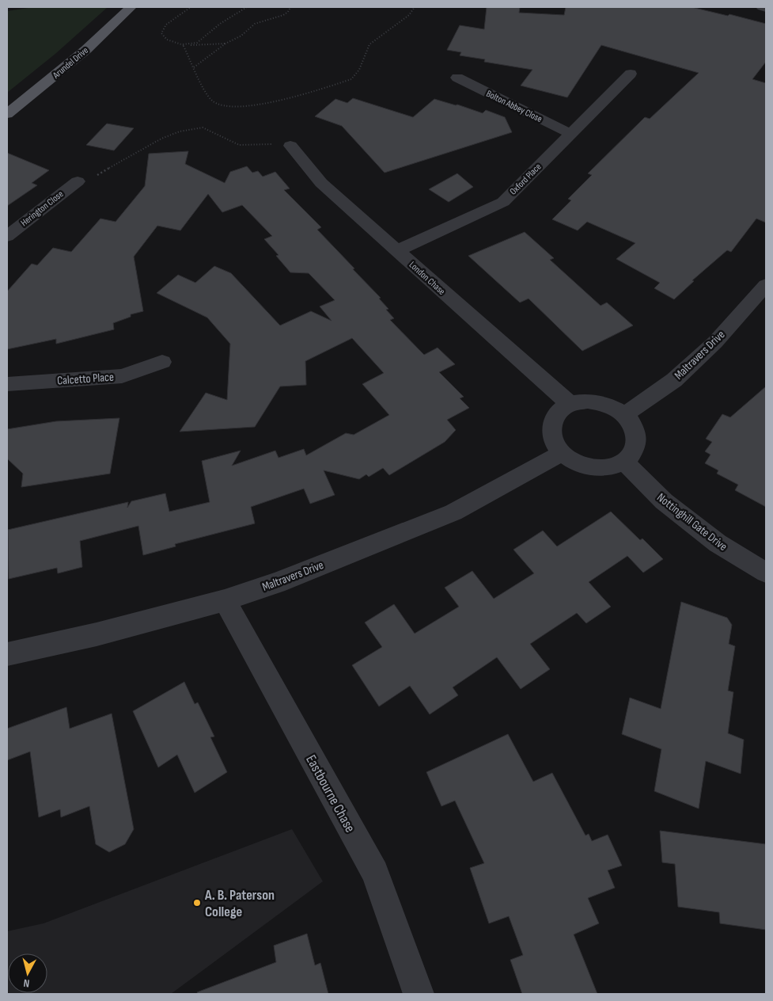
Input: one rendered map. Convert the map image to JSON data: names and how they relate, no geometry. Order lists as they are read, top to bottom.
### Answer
{
  "streets": {
    "main road": ["Arundel Drive"],
    "street": [
      "Bolton Abbey Close",
      "Oxford Place",
      "Herington Close",
      "London Chase",
      "Maltravers Drive",
      "Calcetto Place",
      "Nottinghill Gate Drive",
      "Eastbourne Chase"
    ]
  },
  "crossings": [
    ["Bolton Abbey Close", "Oxford Place"],
    ["Oxford Place", "London Chase"],
    ["London Chase", "Maltravers Drive"],
    ["London Chase", "Nottinghill Gate Drive"],
    ["Maltravers Drive", "Nottinghill Gate Drive"],
    ["Maltravers Drive", "Eastbourne Chase"]
  ],
  "places": ["A. B. Paterson College"],
  "north": "bottom"
}
